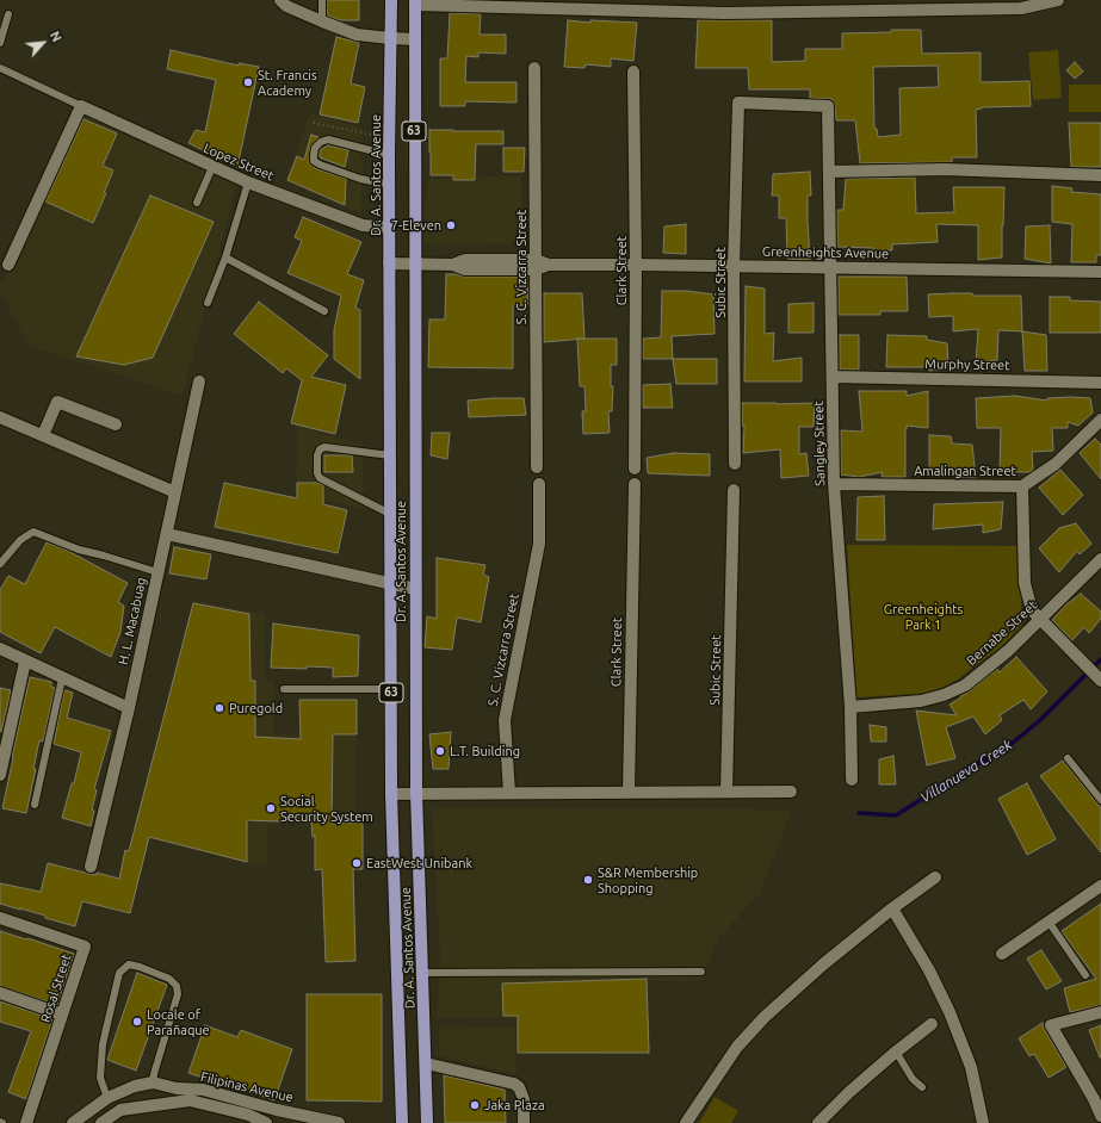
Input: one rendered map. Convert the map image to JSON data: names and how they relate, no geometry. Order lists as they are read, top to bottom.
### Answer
{
  "streets": {
    "main road": ["63", "Dr. A. Santos Avenue"],
    "street": [
      "Lopez Street",
      "Greenheights Avenue",
      "S. C. Vizcarra Street",
      "Clark Street",
      "Subic Street",
      "Murphy Street",
      "Sangley Street",
      "Amalingan Street",
      "H. L. Macabuag",
      "Bernabe Street",
      "Rosal Street",
      "Filipinas Avenue"
    ]
  },
  "crossings": [
    ["Lopez Street", "Dr. A. Santos Avenue"],
    ["Dr. A. Santos Avenue", "Greenheights Avenue"],
    ["Greenheights Avenue", "S. C. Vizcarra Street"],
    ["Greenheights Avenue", "Clark Street"],
    ["Greenheights Avenue", "Subic Street"],
    ["Greenheights Avenue", "Sangley Street"],
    ["Subic Street", "Sangley Street"],
    ["Murphy Street", "Sangley Street"],
    ["Sangley Street", "Amalingan Street"],
    ["Sangley Street", "Bernabe Street"]
  ],
  "water": ["Villanueva Creek"],
  "parks": ["Greenheights Park 1"],
  "places": [
    "St. Francis Academy",
    "7-Eleven",
    "Puregold",
    "L.T. Building",
    "Social Security System",
    "EastWest Unibank",
    "S&R Membership Shopping",
    "Locale of Parañaque",
    "Jaka Plaza"
  ],
  "north": "top right"
}
